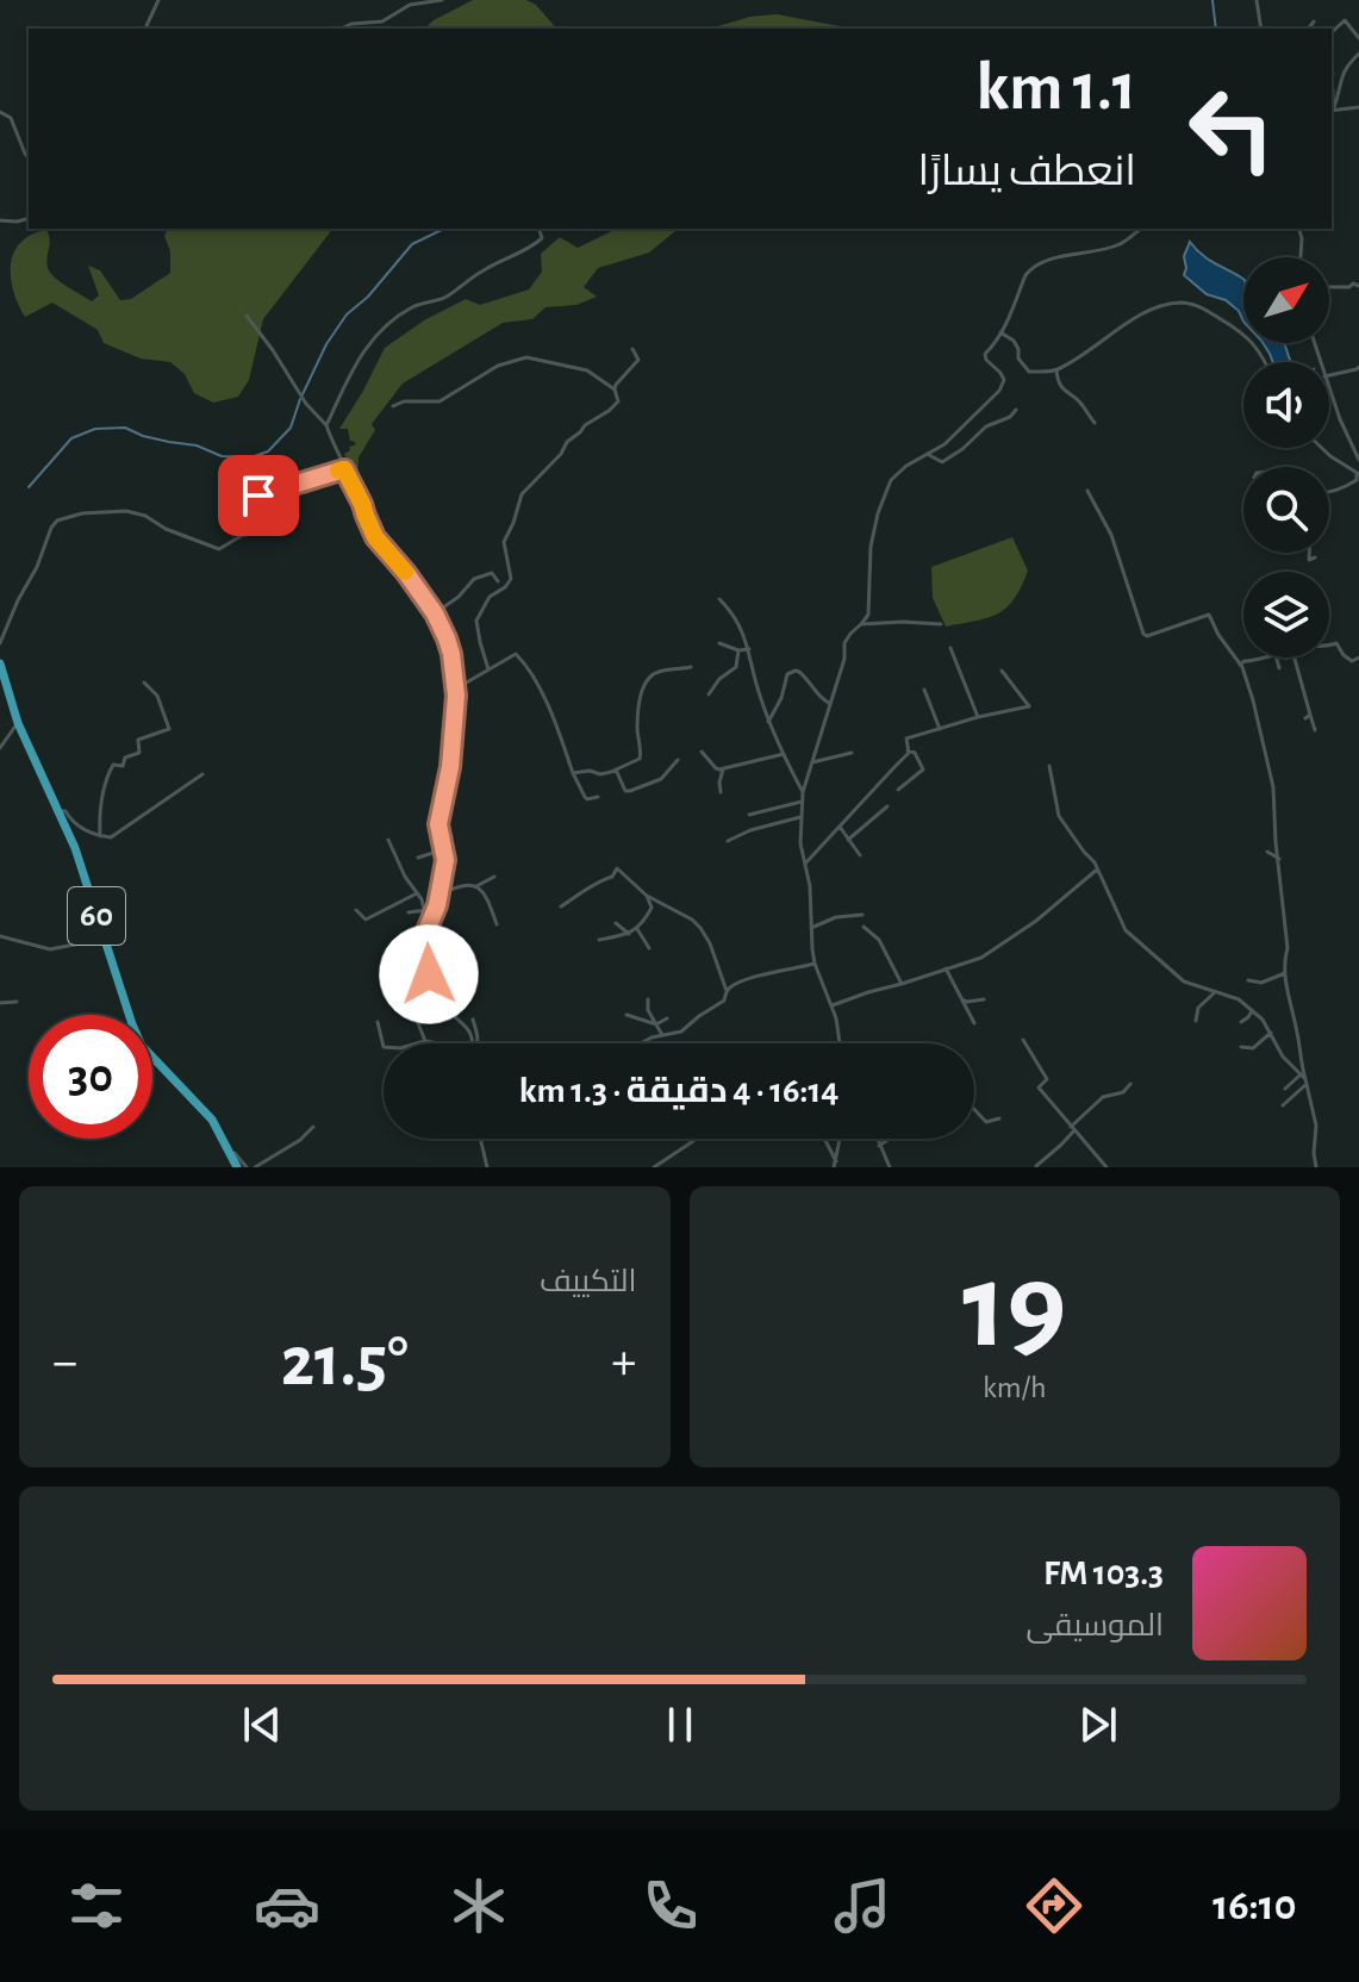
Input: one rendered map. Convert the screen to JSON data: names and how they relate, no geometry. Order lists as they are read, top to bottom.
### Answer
{
  "streets": {
    "main road": ["60"]
  },
  "north": "top right",
  "page": {
    "turn": ["1.1 km", "انعطف يسارًا"],
    "limit": "30",
    "trip": "16:14 · 4 دقيقة · 1.3 km",
    "tile": [
      ["19", "km/h"],
      "التكييف"
    ],
    "heat": ["−", "21.5°", "+"],
    "song": ["103.3 FM", "الموسيقى"],
    "tabs": "16:10"
  }
}
